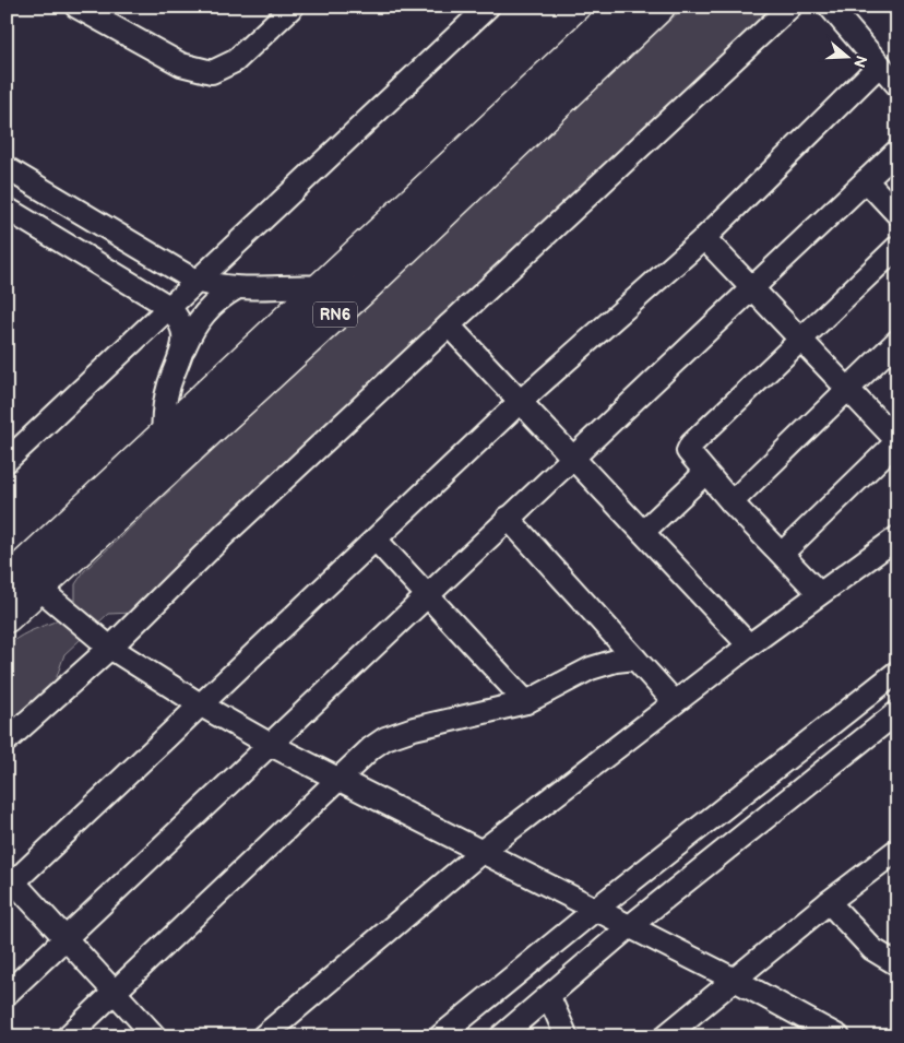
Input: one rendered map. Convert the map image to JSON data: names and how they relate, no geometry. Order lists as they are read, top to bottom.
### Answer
{
  "streets": {
    "highway": ["RN6"]
  },
  "north": "right"
}
